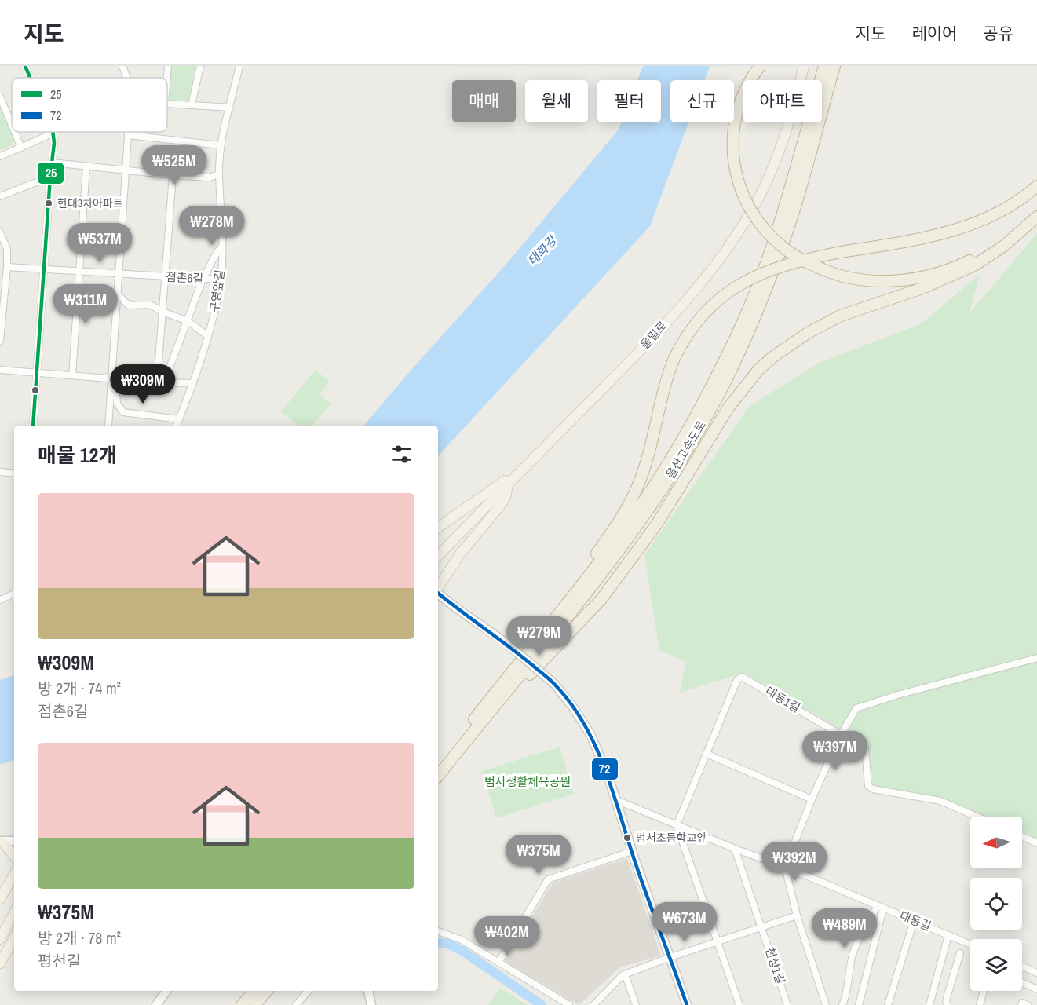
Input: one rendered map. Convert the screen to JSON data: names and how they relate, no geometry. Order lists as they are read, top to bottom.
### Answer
{
  "streets": {
    "highway": ["울산고속도로"],
    "main road": ["울밀로"],
    "street": [
      "점촌6길",
      "구영앞길",
      "대동1길",
      "대동길",
      "천상1길"
    ]
  },
  "crossings": [
    ["점촌6길", "구영앞길"],
    ["대동1길", "대동길"],
    ["대동길", "천상1길"]
  ],
  "water": ["태화강"],
  "parks": ["범서생활체육공원"],
  "places": ["현대3차아파트", "범서초등학교앞"],
  "lines": ["transit line 25", "transit line 72"],
  "legend": ["25", "72"],
  "north": "left",
  "page": {
    "header": "지도",
    "nav": ["지도", "레이어", "공유"],
    "chip": [
      "매매",
      "월세",
      "필터",
      "신규",
      "아파트"
    ],
    "price": [
      "₩525M",
      "₩278M",
      "₩537M",
      "₩311M",
      "₩309M",
      "₩279M",
      "₩397M",
      "₩375M",
      "₩392M",
      "₩673M",
      "₩489M",
      "₩402M"
    ],
    "heading": "매물 12개",
    "list": [
      {
        "name": "₩309M",
        "note": "방 2개 · 74 m² · 점촌6길"
      },
      {
        "name": "₩375M",
        "note": "방 2개 · 78 m² · 평천길"
      }
    ]
  }
}
